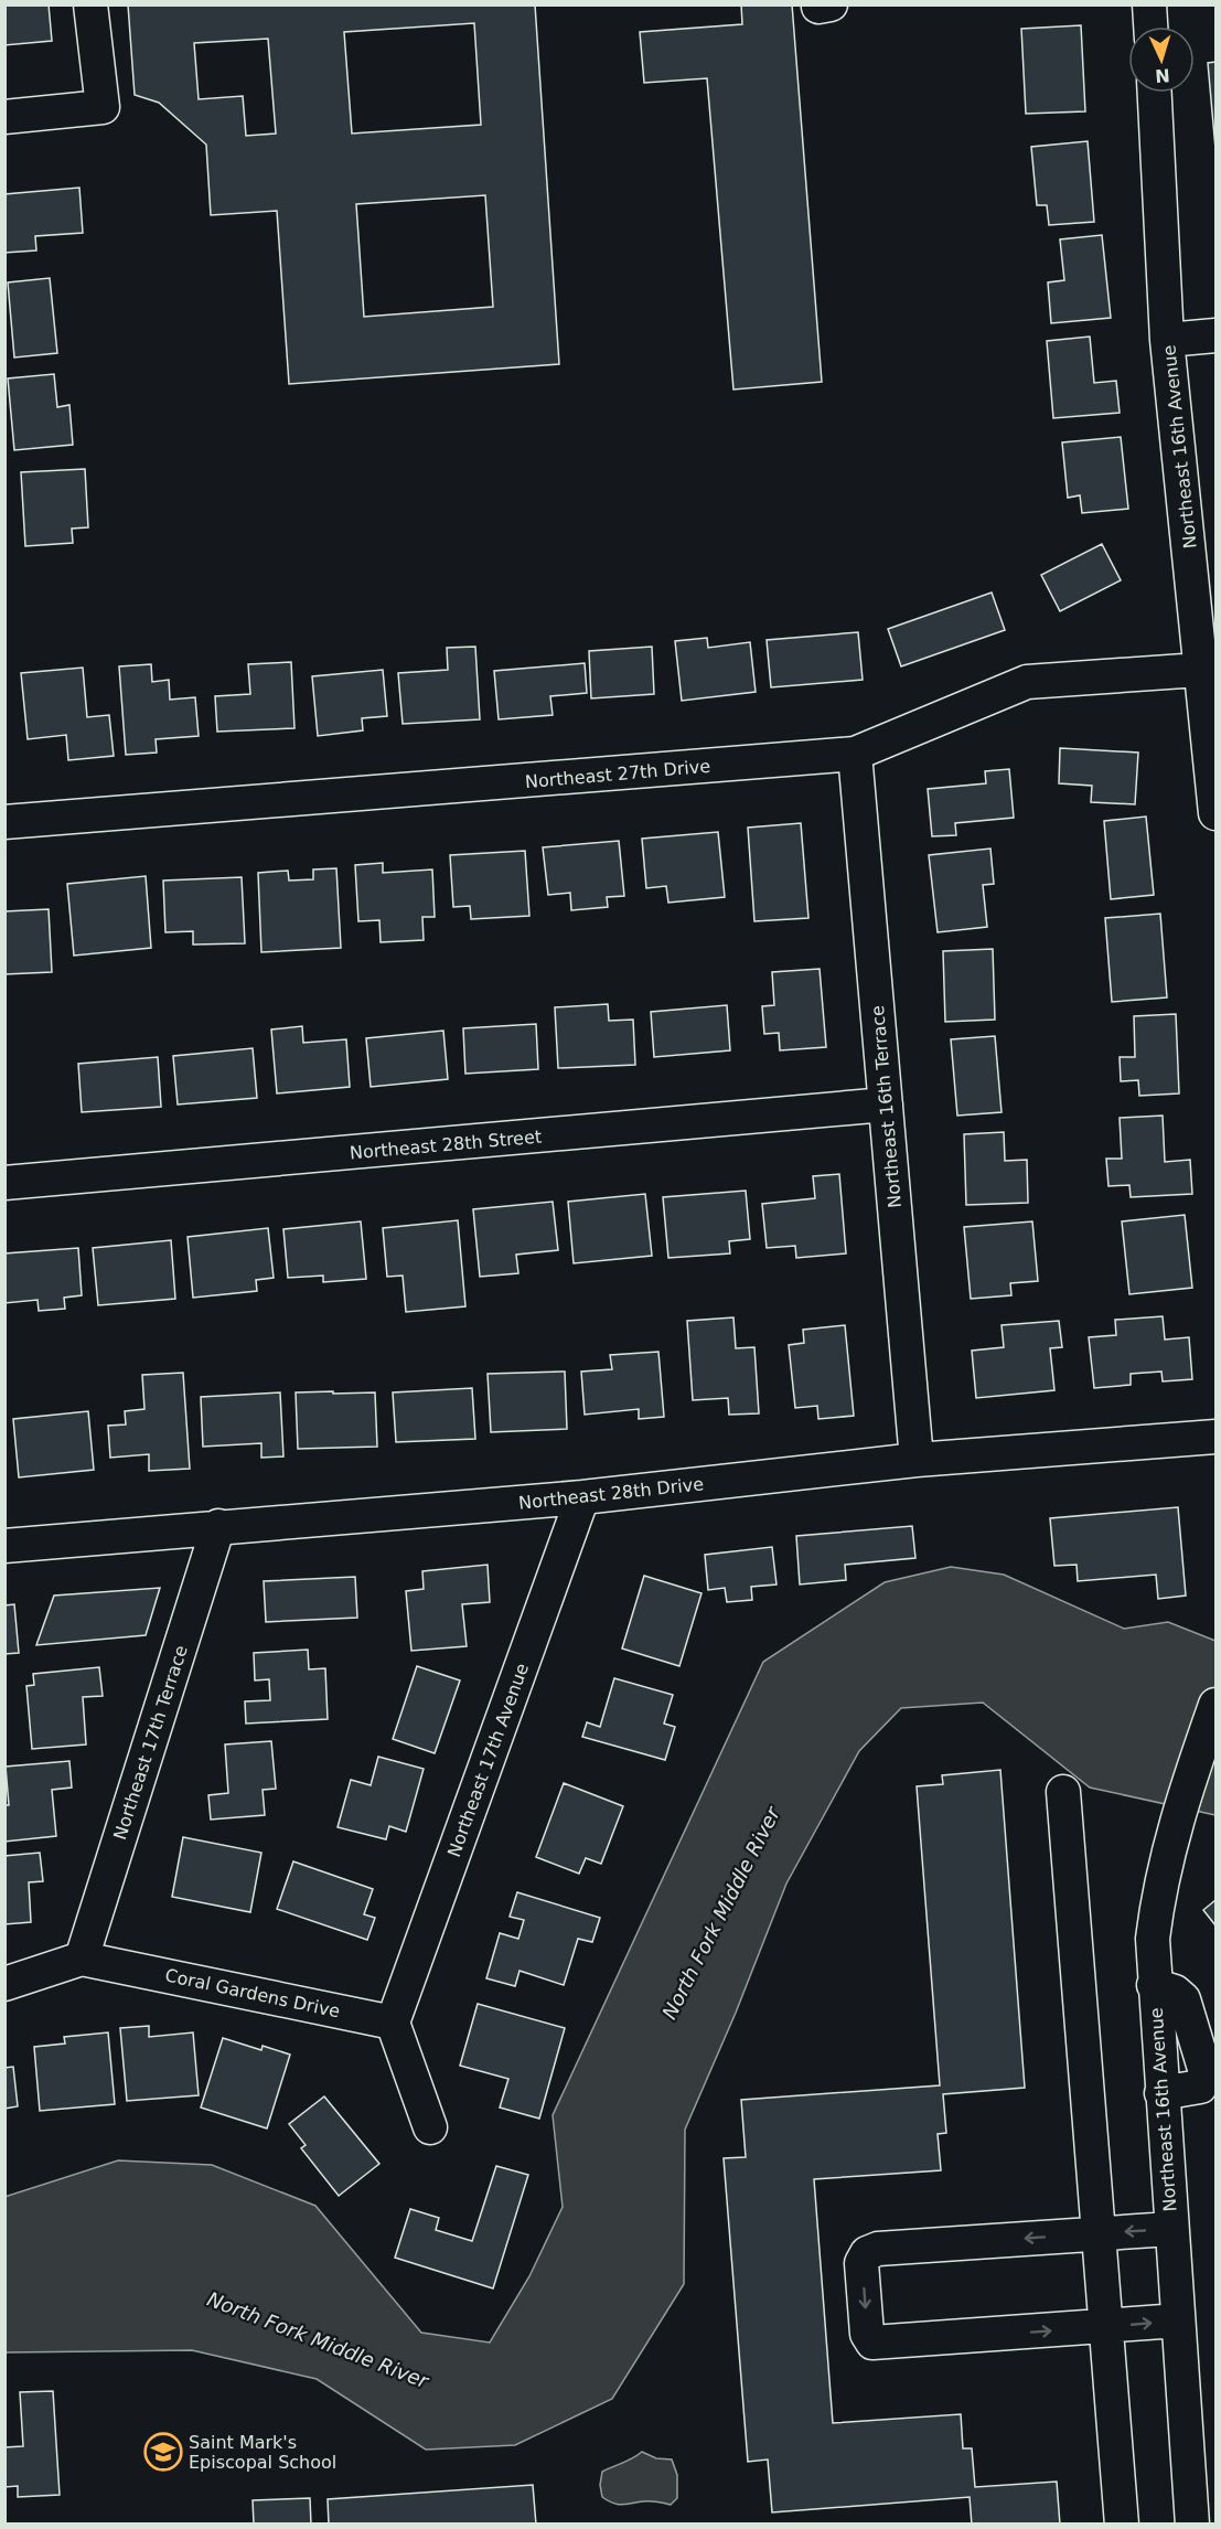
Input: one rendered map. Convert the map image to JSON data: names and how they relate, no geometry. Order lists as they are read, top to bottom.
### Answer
{
  "streets": {
    "street": [
      "Northeast 16th Avenue",
      "Northeast 27th Drive",
      "Northeast 16th Terrace",
      "Northeast 28th Street",
      "Northeast 28th Drive",
      "Northeast 17th Terrace",
      "Northeast 17th Avenue",
      "Coral Gardens Drive"
    ]
  },
  "crossings": [
    ["Northeast 16th Avenue", "Northeast 27th Drive"],
    ["Northeast 27th Drive", "Northeast 16th Terrace"],
    ["Northeast 16th Terrace", "Northeast 28th Street"],
    ["Northeast 16th Terrace", "Northeast 28th Drive"],
    ["Northeast 28th Drive", "Northeast 17th Terrace"],
    ["Northeast 28th Drive", "Northeast 17th Avenue"],
    ["Northeast 17th Terrace", "Coral Gardens Drive"],
    ["Northeast 17th Avenue", "Coral Gardens Drive"]
  ],
  "water": ["North Fork Middle River"],
  "places": {
    "school or university": ["Saint Mark's Episcopal School"]
  },
  "north": "bottom"
}
